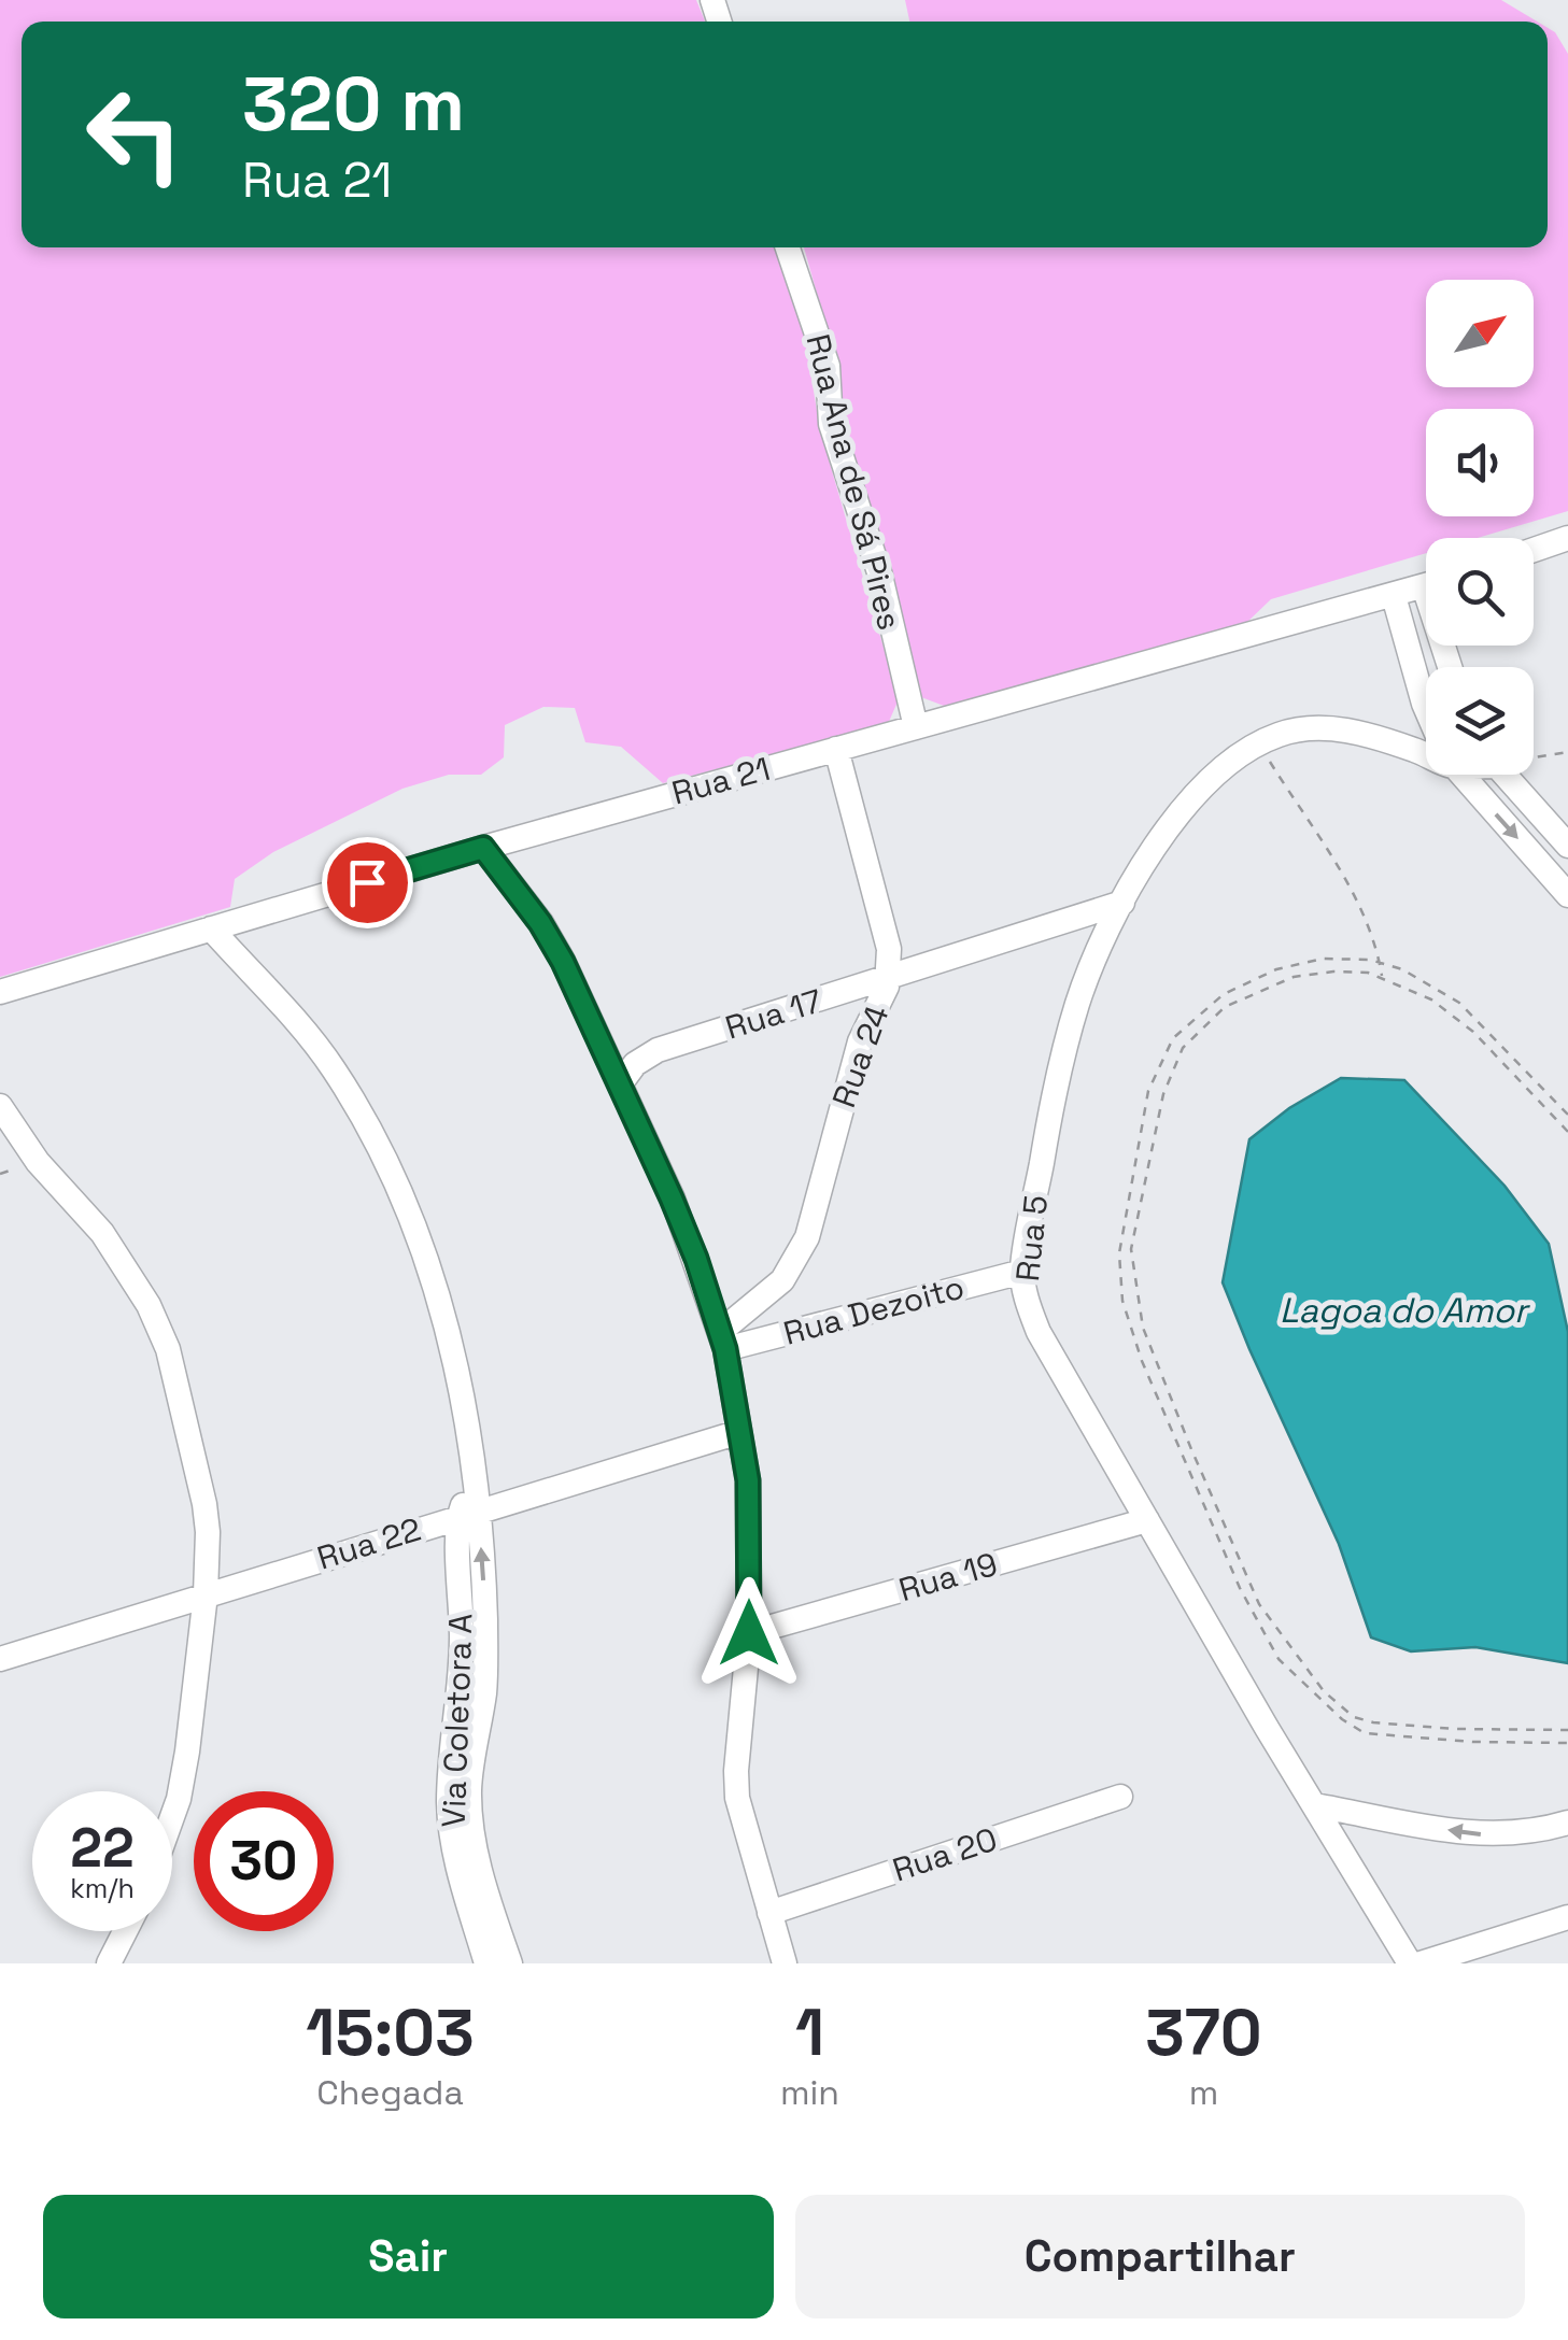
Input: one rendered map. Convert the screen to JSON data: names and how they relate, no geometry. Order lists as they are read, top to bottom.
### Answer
{
  "streets": {
    "street": [
      "Rua Ana de Sá Pires",
      "Rua 21",
      "Rua 17",
      "Rua 24",
      "Rua 5",
      "Rua Dezoito",
      "Rua 22",
      "Rua 19",
      "Via Coletora A",
      "Rua 20"
    ]
  },
  "crossings": [
    ["Rua Ana de Sá Pires", "Rua 21"],
    ["Rua 21", "Rua 24"],
    ["Rua 21", "Via Coletora A"],
    ["Rua 17", "Rua 24"],
    ["Rua 17", "Rua 5"],
    ["Rua 24", "Rua Dezoito"],
    ["Rua 5", "Rua Dezoito"],
    ["Rua 5", "Rua 19"],
    ["Rua 22", "Via Coletora A"]
  ],
  "water": ["Lagoa do Amor"],
  "north": "top right",
  "page": {
    "turn": ["320 m", "Rua 21"],
    "speed": "22 km/h",
    "limit": "30",
    "eta": [
      "15:03",
      "Chegada",
      "1",
      "min",
      "370",
      "m"
    ],
    "buttons": ["Sair", "Compartilhar"]
  }
}
